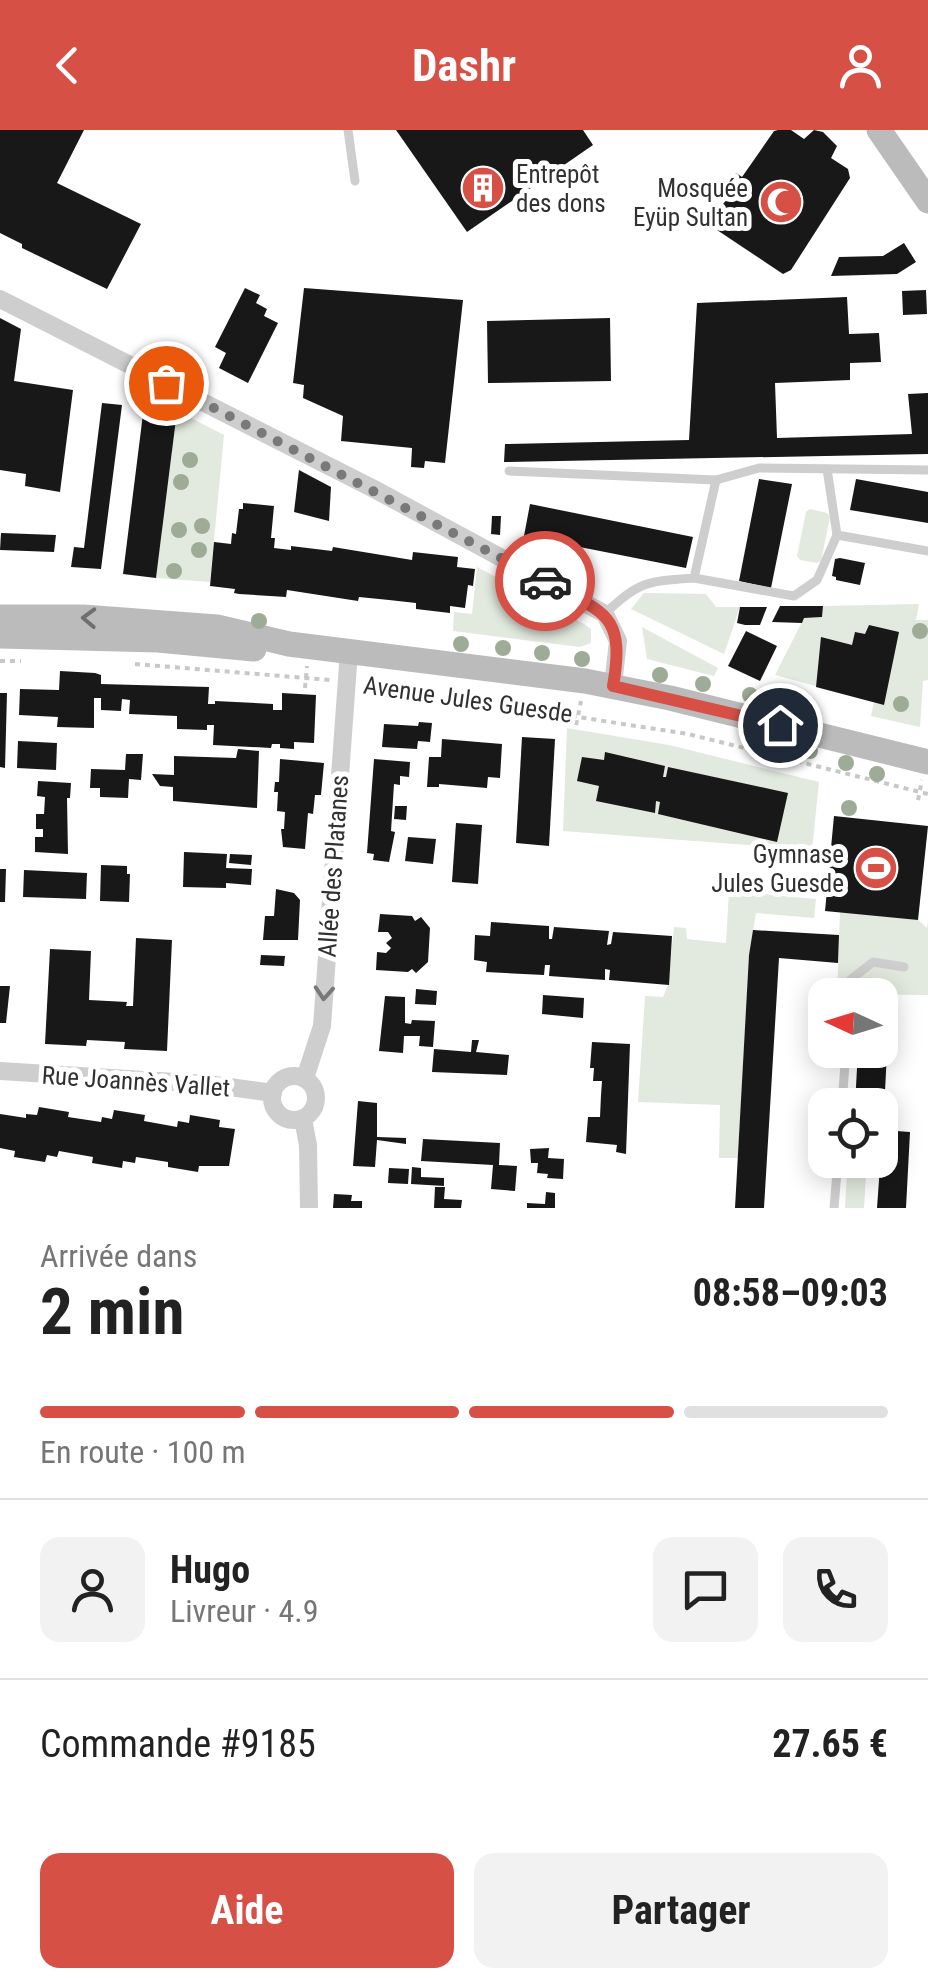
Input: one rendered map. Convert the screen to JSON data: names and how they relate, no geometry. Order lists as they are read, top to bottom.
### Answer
{
  "streets": {
    "street": ["Avenue Jules Guesde", "Allée des Platanes", "Rue Joannès Vallet"]
  },
  "crossings": [
    ["Avenue Jules Guesde", "Allée des Platanes"],
    ["Allée des Platanes", "Rue Joannès Vallet"]
  ],
  "one_way": ["Allée des Platanes"],
  "places": {
    "building": ["Entrepôt des dons"],
    "mosque": ["Mosquée Eyüp Sultan"],
    "sports": ["Gymnase Jules Guesde"]
  },
  "north": "left",
  "page": {
    "header": "Dashr",
    "heading": ["2 min", "Arrivée dans", "08:58–09:03"],
    "panel": [
      "Hugo",
      "Livreur · 4.9",
      "Commande #9185",
      "27.65 €"
    ],
    "bar": "En route · 100 m",
    "buttons": ["Aide", "Partager"]
  }
}
